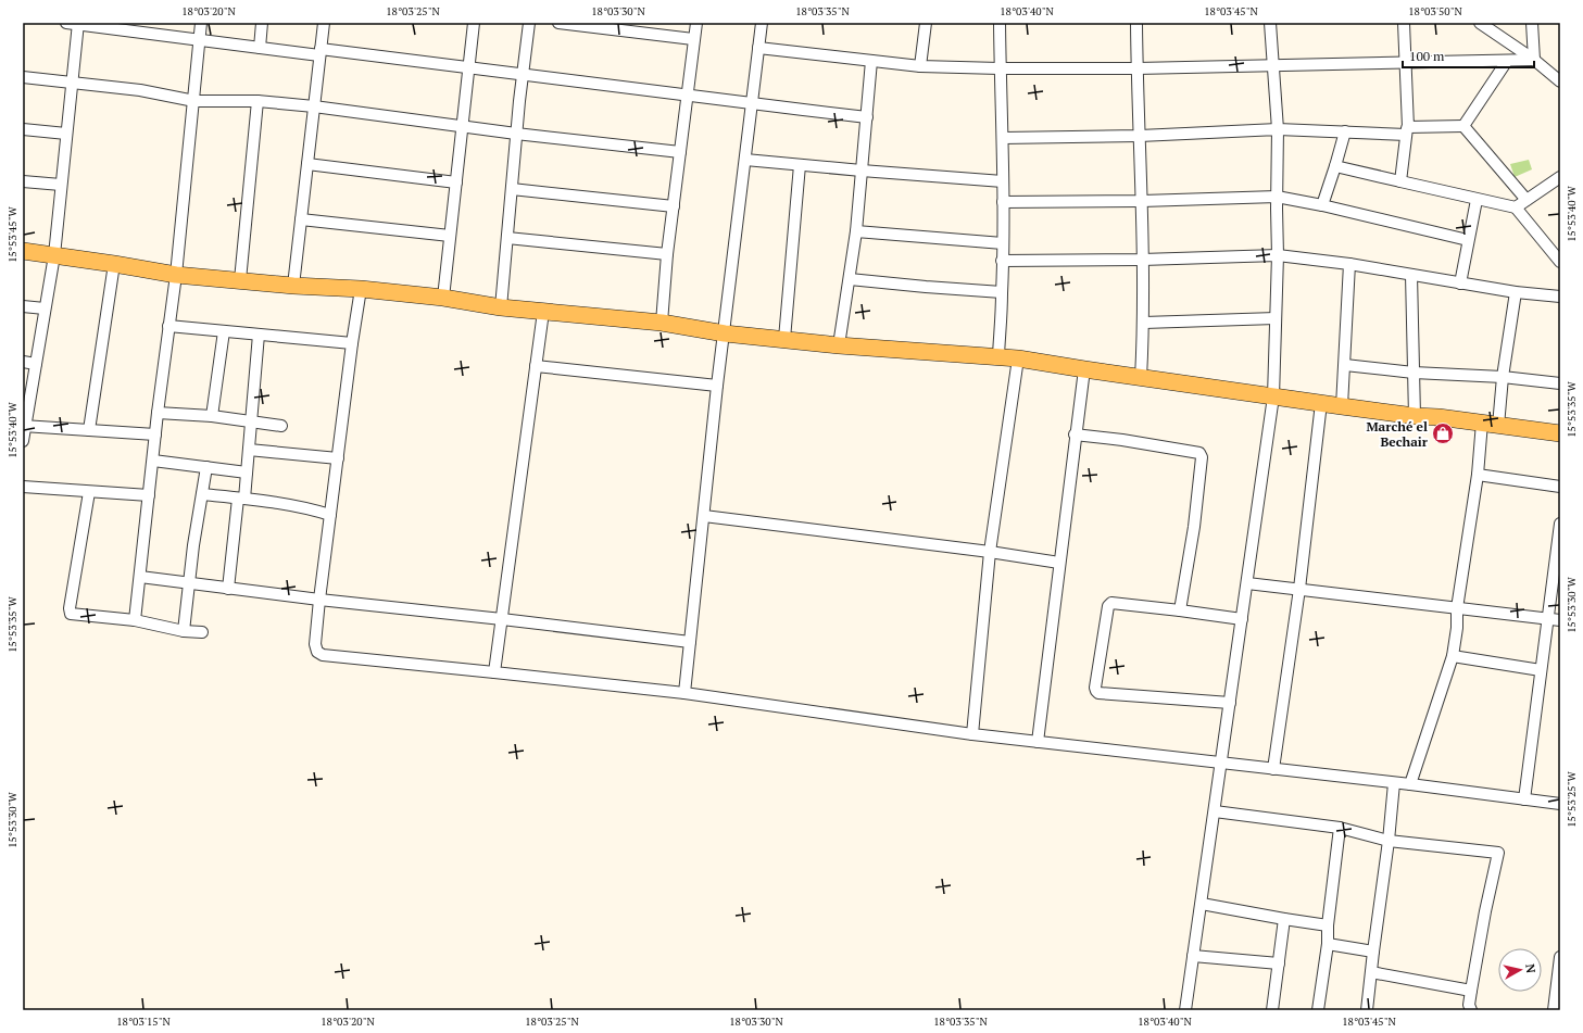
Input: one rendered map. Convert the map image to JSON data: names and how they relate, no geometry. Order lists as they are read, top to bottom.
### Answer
{
  "places": {
    "shop": ["Marché el Bechair"]
  },
  "scale_bar": "100 m",
  "north": "right",
  "coordinates": [
    "18°03'20\"N",
    "18°03'25\"N",
    "18°03'30\"N",
    "18°03'35\"N",
    "18°03'40\"N",
    "18°03'45\"N",
    "18°03'50\"N",
    "15°53'40\"W",
    "15°53'45\"W",
    "15°53'35\"W",
    "15°53'30\"W",
    "15°53'25\"W",
    "18°03'15\"N"
  ]
}
